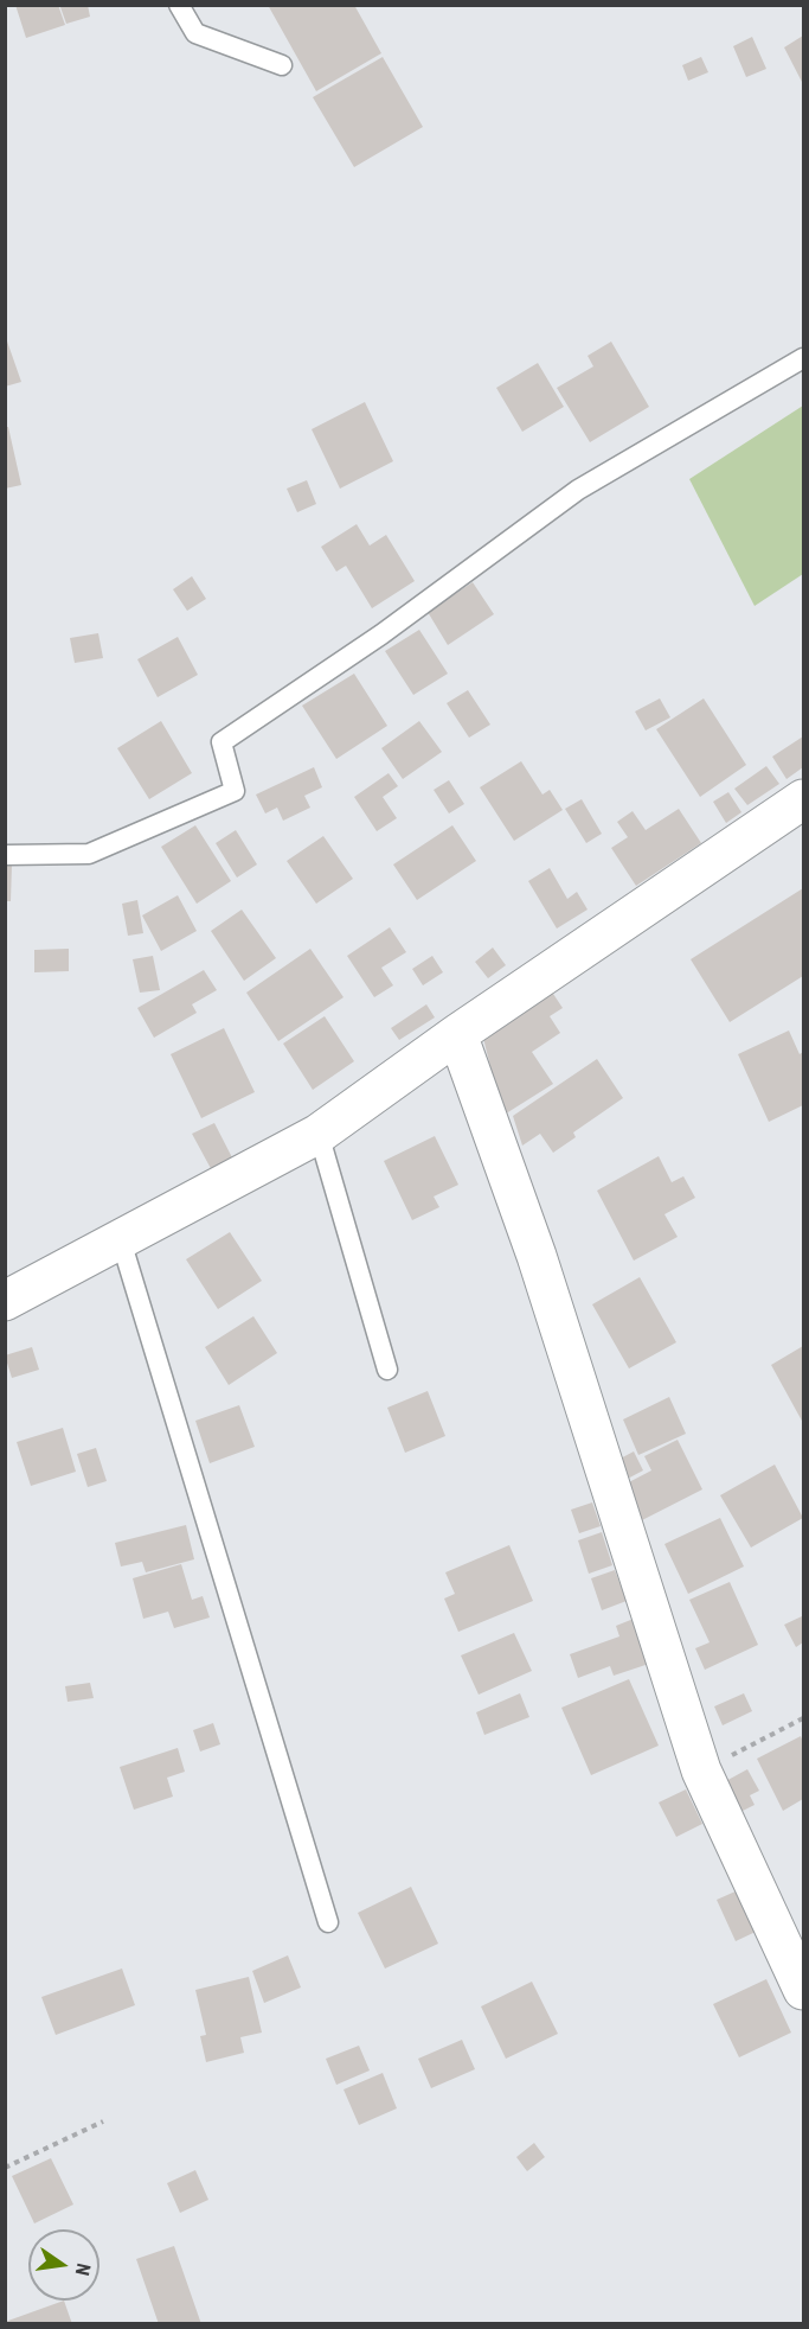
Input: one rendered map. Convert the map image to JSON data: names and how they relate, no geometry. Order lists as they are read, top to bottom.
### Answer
{
  "north": "right"
}
